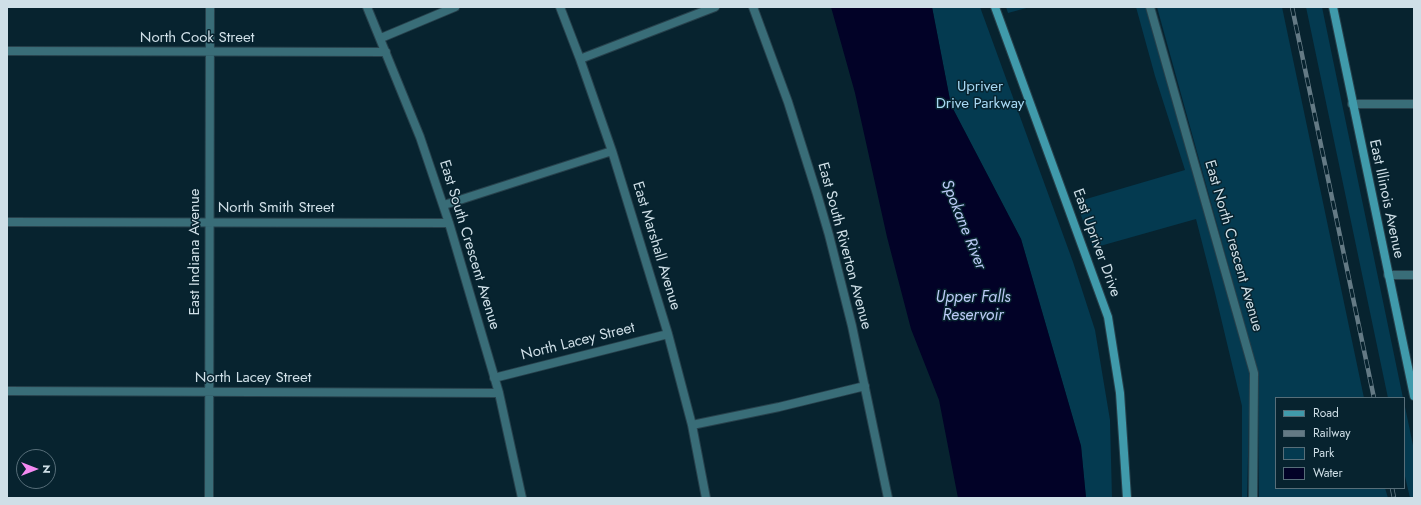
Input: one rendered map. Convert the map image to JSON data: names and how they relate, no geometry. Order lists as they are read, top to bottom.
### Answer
{
  "streets": {
    "street": [
      "North Cook Street",
      "East Illinois Avenue",
      "North Smith Street",
      "East Upriver Drive",
      "East South Crescent Avenue",
      "East Marshall Avenue",
      "East South Riverton Avenue",
      "East North Crescent Avenue",
      "East Indiana Avenue",
      "North Lacey Street"
    ]
  },
  "crossings": [
    ["North Cook Street", "East South Crescent Avenue"],
    ["North Cook Street", "East Indiana Avenue"],
    ["North Smith Street", "East South Crescent Avenue"],
    ["North Smith Street", "East Indiana Avenue"],
    ["East South Crescent Avenue", "North Lacey Street"],
    ["East Marshall Avenue", "North Lacey Street"],
    ["East Indiana Avenue", "North Lacey Street"]
  ],
  "water": ["Spokane River", "Upper Falls Reservoir"],
  "parks": ["Upriver Drive Parkway"],
  "legend": [
    "Road",
    "Railway",
    "Park",
    "Water"
  ],
  "north": "right"
}
